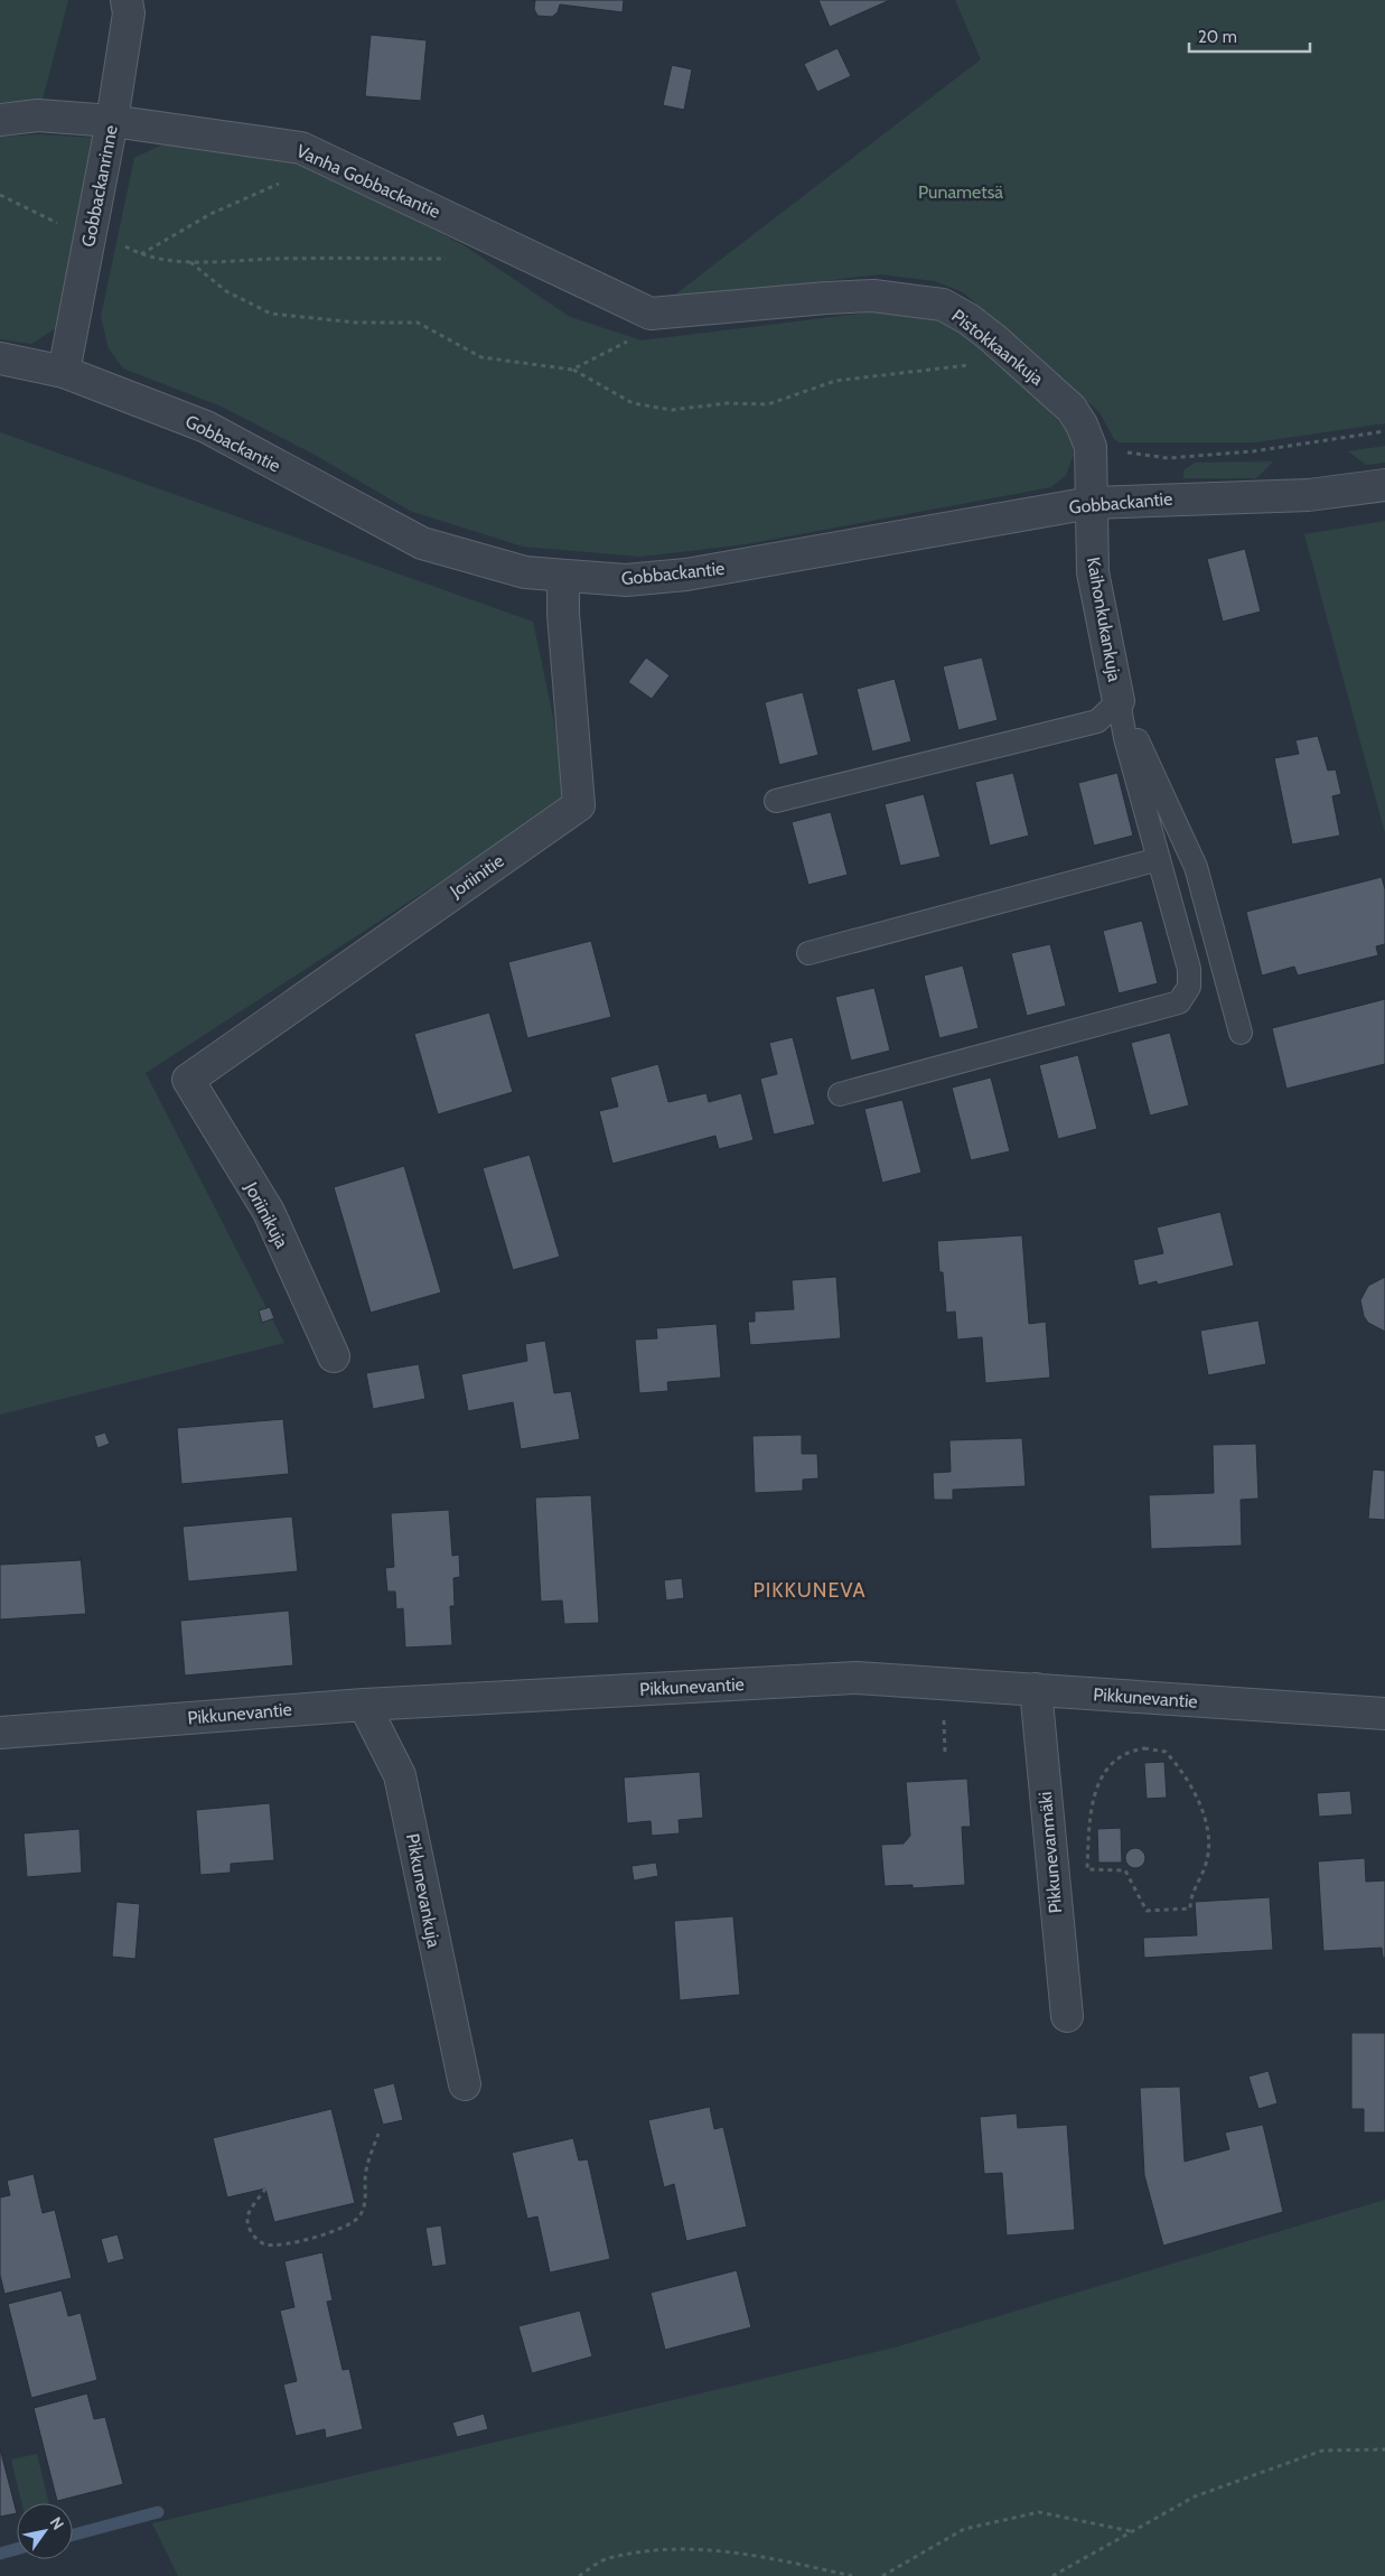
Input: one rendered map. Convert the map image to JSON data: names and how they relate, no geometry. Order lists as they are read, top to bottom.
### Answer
{
  "streets": {
    "street": [
      "Vanha Gobbackantie",
      "Gobbackanrinne",
      "Pistokkaankuja",
      "Gobbackantie",
      "Kaihonkukankuja",
      "Joriinitie",
      "Joriinikuja",
      "Pikkunevantie",
      "Pikkunevanmäki",
      "Pikkunevankuja"
    ]
  },
  "crossings": [
    ["Vanha Gobbackantie", "Gobbackanrinne"],
    ["Vanha Gobbackantie", "Pistokkaankuja"],
    ["Gobbackanrinne", "Gobbackantie"],
    ["Pistokkaankuja", "Gobbackantie"],
    ["Pistokkaankuja", "Kaihonkukankuja"],
    ["Gobbackantie", "Kaihonkukankuja"],
    ["Gobbackantie", "Joriinitie"],
    ["Joriinitie", "Joriinikuja"],
    ["Pikkunevantie", "Pikkunevanmäki"],
    ["Pikkunevantie", "Pikkunevankuja"]
  ],
  "districts": ["PIKKUNEVA"],
  "parks": ["Punametsä"],
  "scale_bar": "20 m",
  "north": "top right"
}
